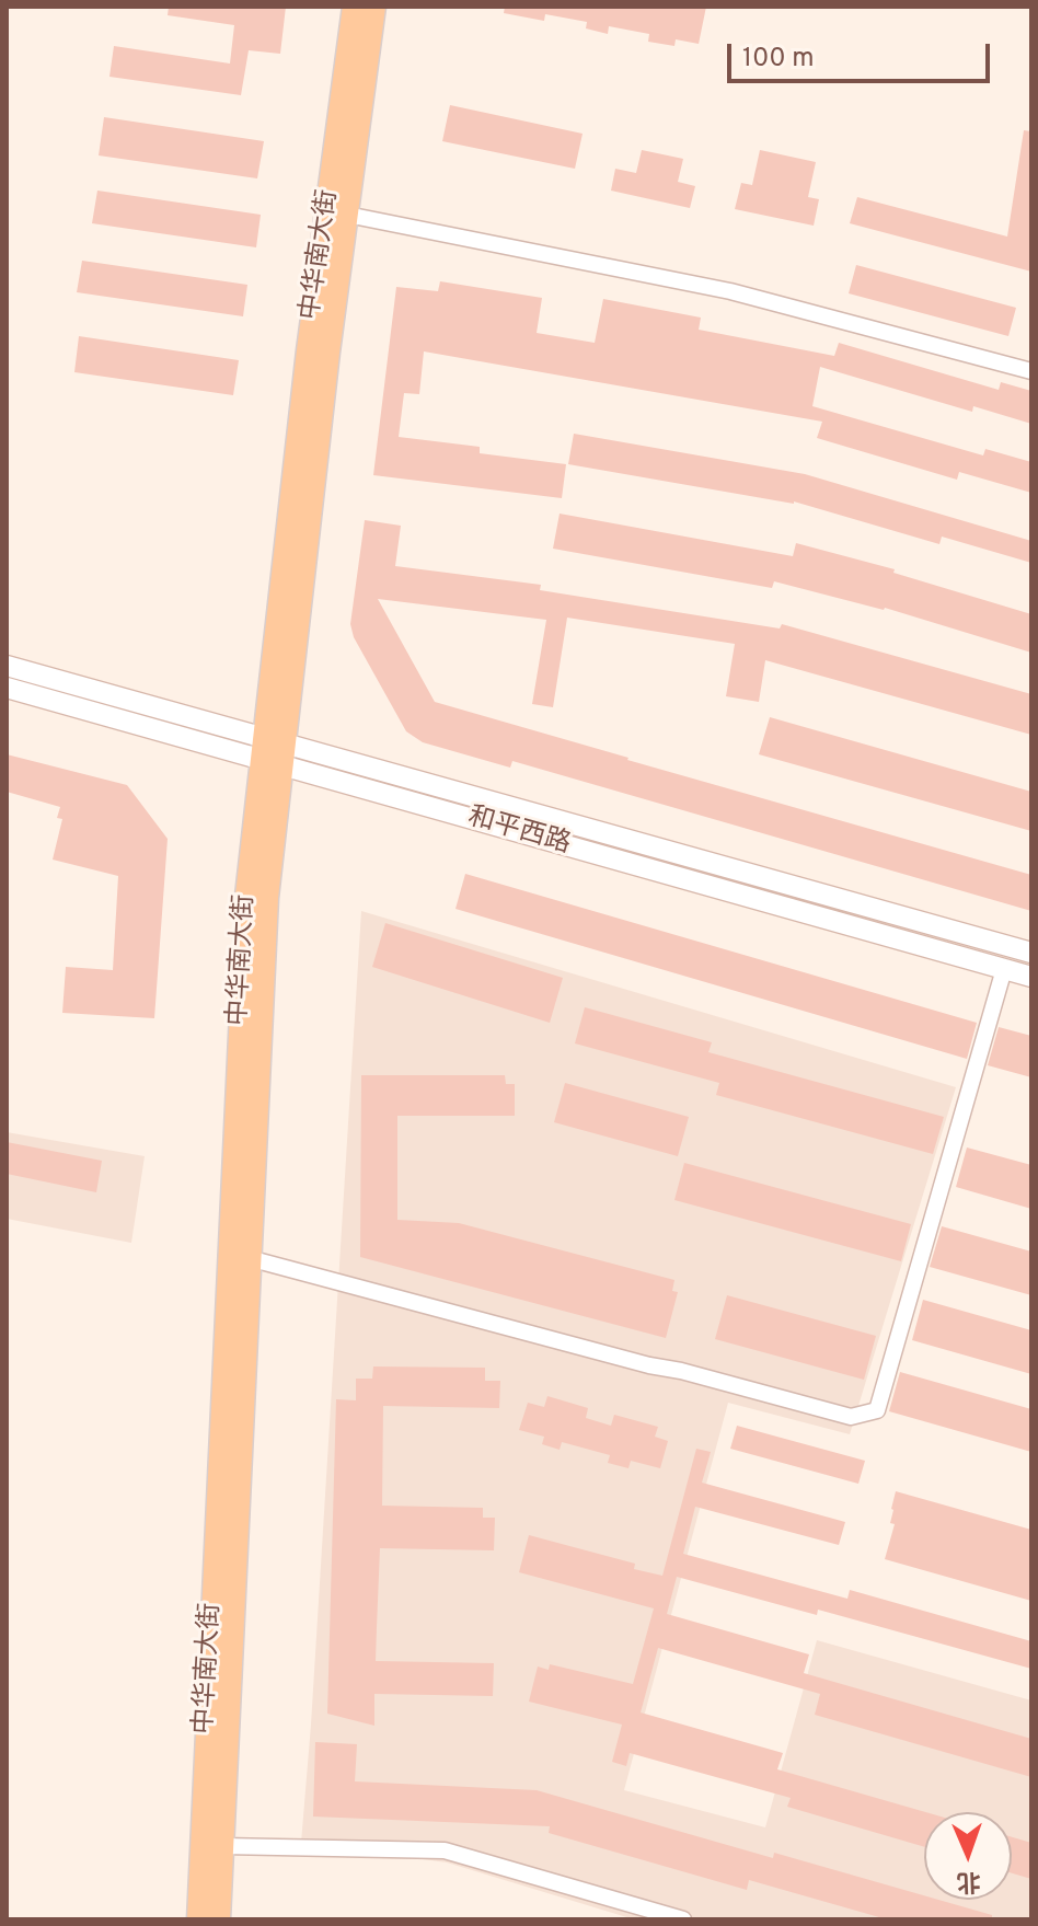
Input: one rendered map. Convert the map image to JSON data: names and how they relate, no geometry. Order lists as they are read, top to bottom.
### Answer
{
  "streets": {
    "main road": ["中华南大街", "和平西路"]
  },
  "crossings": [
    ["中华南大街", "和平西路"]
  ],
  "scale_bar": "100 m",
  "north": "bottom"
}
